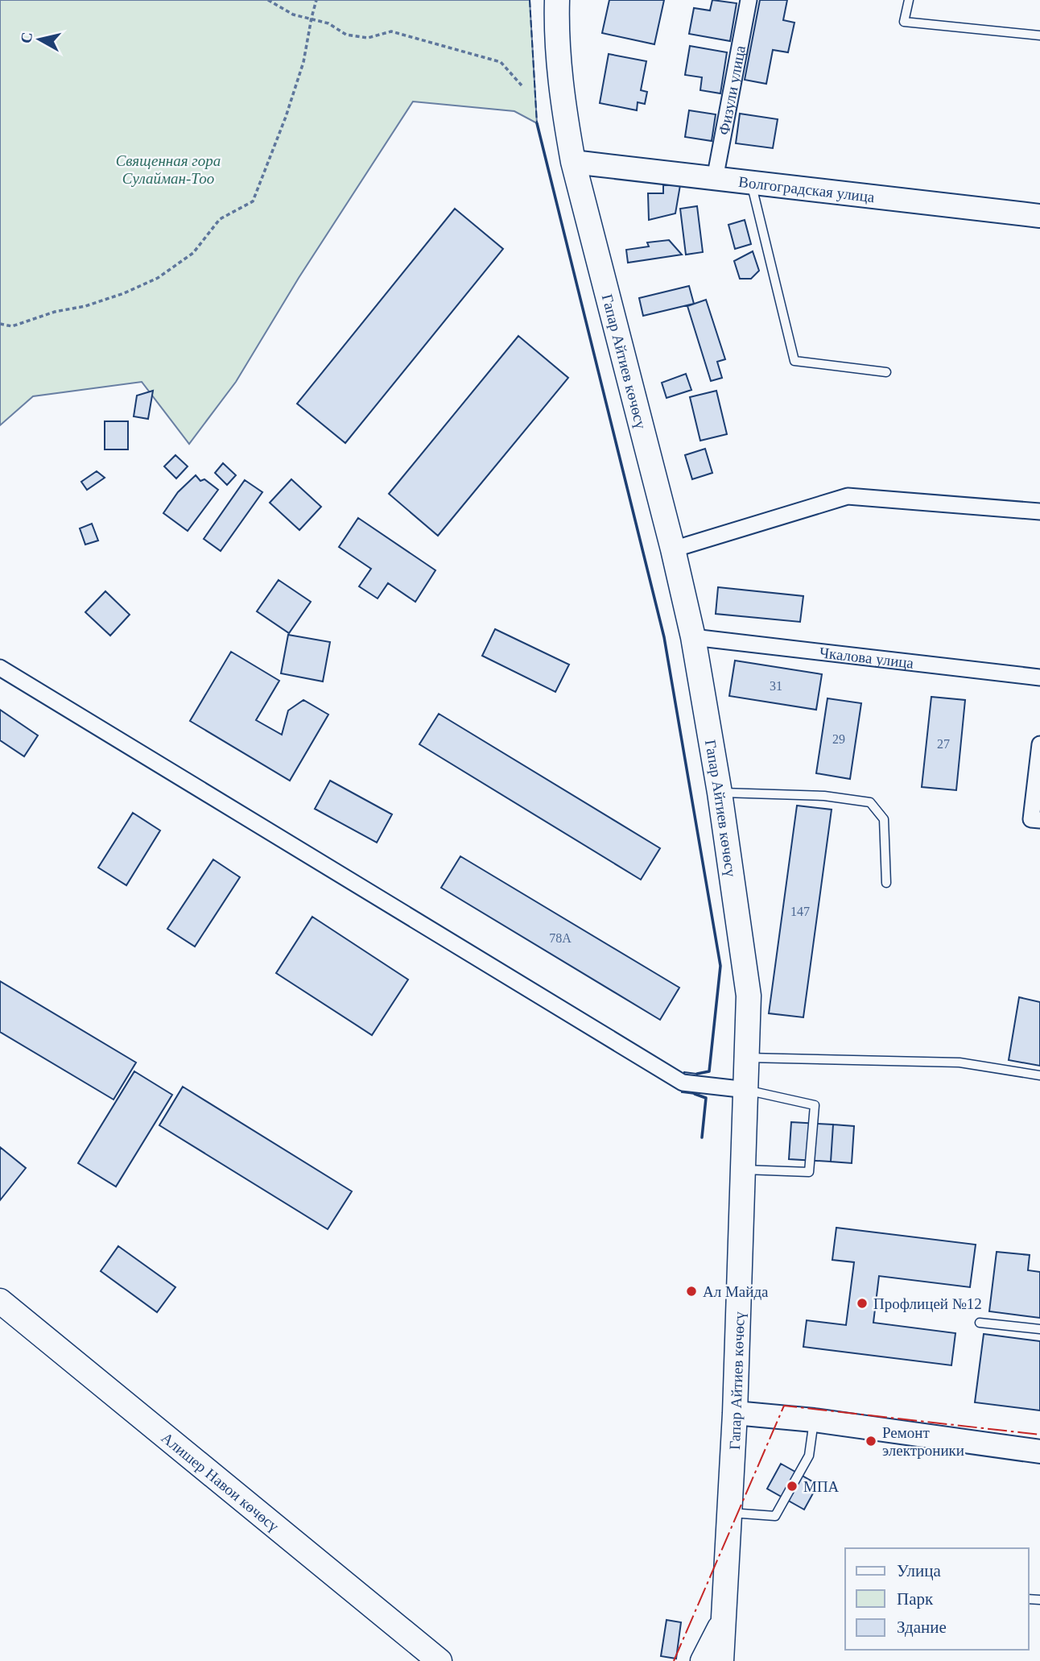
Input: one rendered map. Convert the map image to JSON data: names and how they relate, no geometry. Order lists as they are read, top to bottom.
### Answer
{
  "streets": {
    "main road": ["Гапар Айтиев көчөсү", "Алишер Навои көчөсү"],
    "street": ["Физули улица", "Волгоградская улица", "Чкалова улица"]
  },
  "crossings": [
    ["Физули улица", "Волгоградская улица"],
    ["Волгоградская улица", "Гапар Айтиев көчөсү"],
    ["Гапар Айтиев көчөсү", "Чкалова улица"]
  ],
  "parks": ["Священная гора Сулайман-Тоо"],
  "places": [
    "Ал Майда",
    "Профлицей №12",
    "Ремонт электроники",
    "МПА"
  ],
  "house_numbers": [
    "31",
    "29",
    "27",
    "147",
    "78А"
  ],
  "legend": ["Улица", "Парк", "Здание"],
  "north": "left"
}
